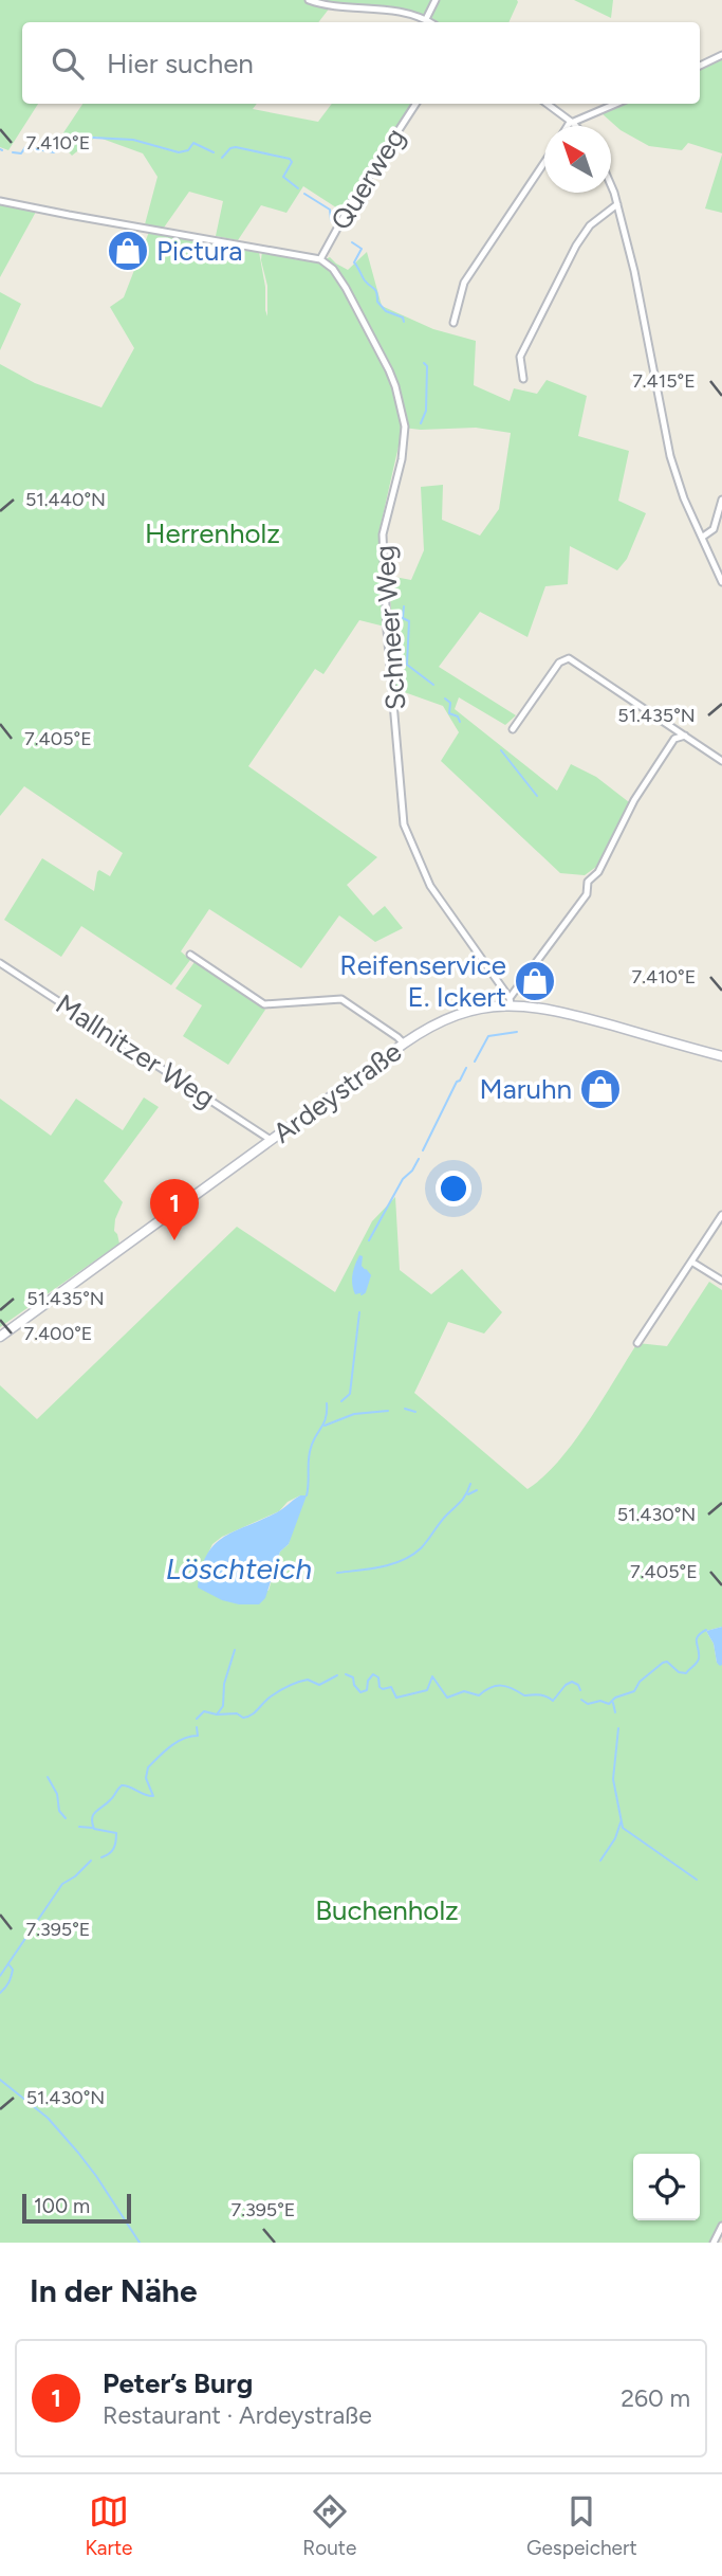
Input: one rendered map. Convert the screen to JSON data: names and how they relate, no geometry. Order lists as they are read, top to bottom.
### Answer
{
  "streets": {
    "main road": ["Ardeystraße"],
    "street": ["Querweg", "Schneer Weg", "Mallnitzer Weg"]
  },
  "crossings": [
    ["Querweg", "Schneer Weg"],
    ["Schneer Weg", "Ardeystraße"],
    ["Mallnitzer Weg", "Ardeystraße"]
  ],
  "water": ["Löschteich"],
  "parks": ["Herrenholz", "Buchenholz"],
  "places": {
    "shop": ["Pictura", "Reifenservice E. Ickert", "Maruhn"]
  },
  "scale_bar": "100 m",
  "north": "top left",
  "page": {
    "search": "Hier suchen",
    "pins": "1",
    "scale": "100 m",
    "heading": "In der Nähe",
    "list": [
      {
        "mark": "1",
        "name": "Peter’s Burg",
        "note": "Restaurant · Ardeystraße",
        "value": "260 m"
      }
    ],
    "nav": ["Karte", "Route", "Gespeichert"]
  },
  "coordinates": [
    "7.410°E",
    "7.415°E",
    "51.440°N",
    "51.435°N",
    "7.405°E",
    "7.400°E",
    "51.430°N",
    "7.395°E"
  ]
}
